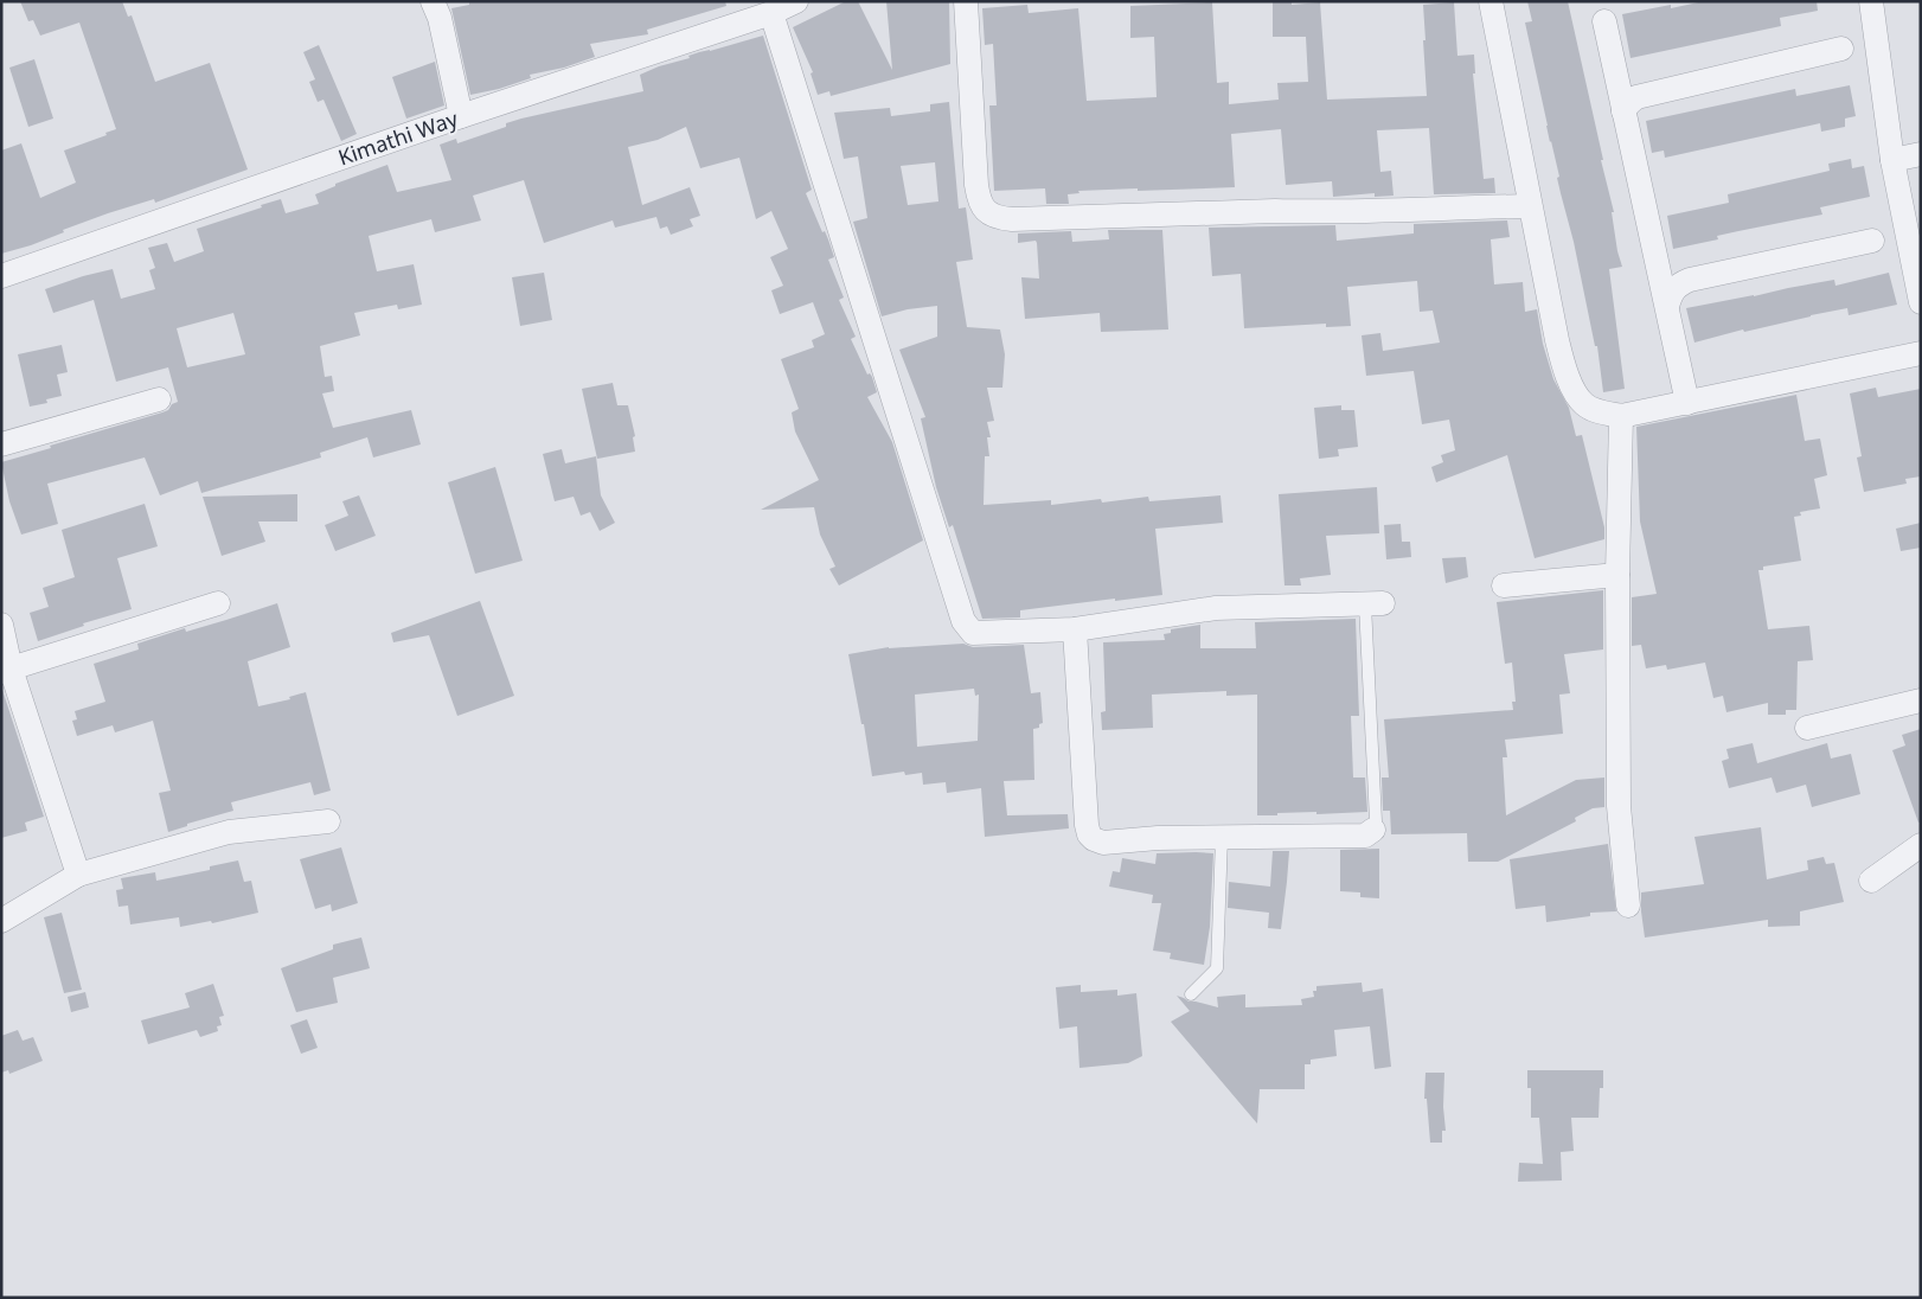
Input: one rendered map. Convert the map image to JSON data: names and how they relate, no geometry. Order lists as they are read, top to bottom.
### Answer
{
  "streets": {
    "street": ["Kimathi Way"]
  }
}
